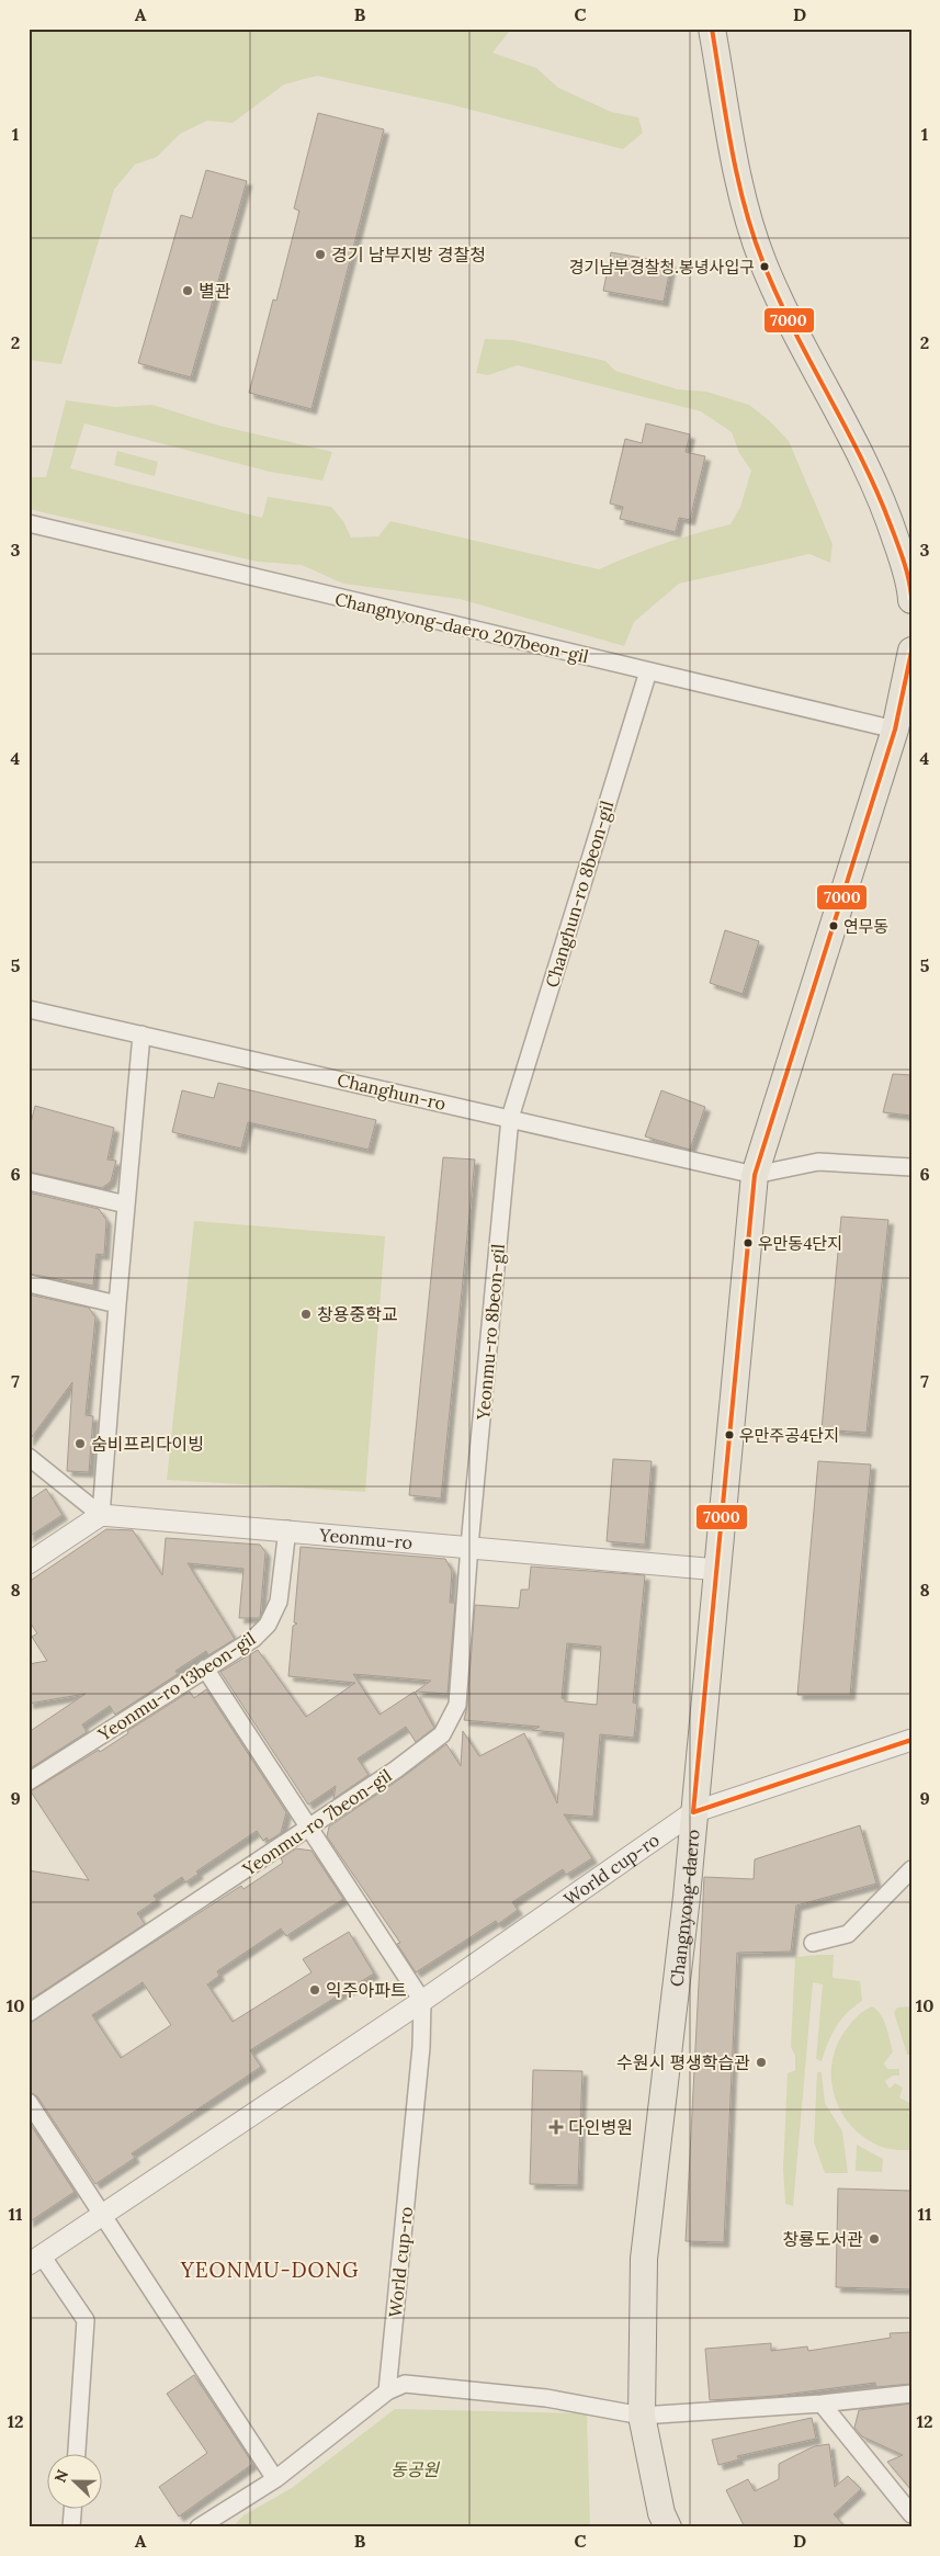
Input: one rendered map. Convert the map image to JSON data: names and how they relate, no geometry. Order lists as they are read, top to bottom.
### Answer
{
  "streets": {
    "main road": ["Changnyong-daero"],
    "street": [
      "Changnyong-daero 207beon-gil",
      "Changhun-ro 8beon-gil",
      "Changhun-ro",
      "Yeonmu-ro 8beon-gil",
      "Yeonmu-ro",
      "Yeonmu-ro 13beon-gil",
      "Yeonmu-ro 7beon-gil",
      "World cup-ro"
    ]
  },
  "crossings": [
    ["Changnyong-daero 207beon-gil", "Changhun-ro 8beon-gil"],
    ["Changnyong-daero 207beon-gil", "Changnyong-daero"],
    ["Changhun-ro 8beon-gil", "Changhun-ro"],
    ["Changhun-ro 8beon-gil", "Yeonmu-ro 8beon-gil"],
    ["Changhun-ro", "Yeonmu-ro 8beon-gil"],
    ["Changhun-ro", "Changnyong-daero"],
    ["Yeonmu-ro 8beon-gil", "Yeonmu-ro"],
    ["Yeonmu-ro 8beon-gil", "Yeonmu-ro 7beon-gil"],
    ["Yeonmu-ro", "Yeonmu-ro 13beon-gil"],
    ["Yeonmu-ro", "Yeonmu-ro 7beon-gil"],
    ["Yeonmu-ro", "Changnyong-daero"],
    ["World cup-ro", "Changnyong-daero"]
  ],
  "districts": ["YEONMU-DONG"],
  "parks": ["동공원"],
  "places": {
    "other": [
      "경기 남부지방 경찰청",
      "경기남부경찰청.봉녕사입구",
      "별관",
      "연무동",
      "우만동4단지",
      "창용중학교",
      "우만주공4단지",
      "숨비프리다이빙",
      "익주아파트",
      "수원시 평생학습관",
      "창룡도서관"
    ],
    "health": ["다인병원"]
  },
  "lines": ["transit line 7000"],
  "north": "left",
  "grid": {
    "columns": [
      "A",
      "B",
      "C",
      "D"
    ],
    "rows": [
      "1",
      "2",
      "3",
      "4",
      "5",
      "6",
      "7",
      "8",
      "9",
      "10",
      "11",
      "12"
    ]
  }
}
